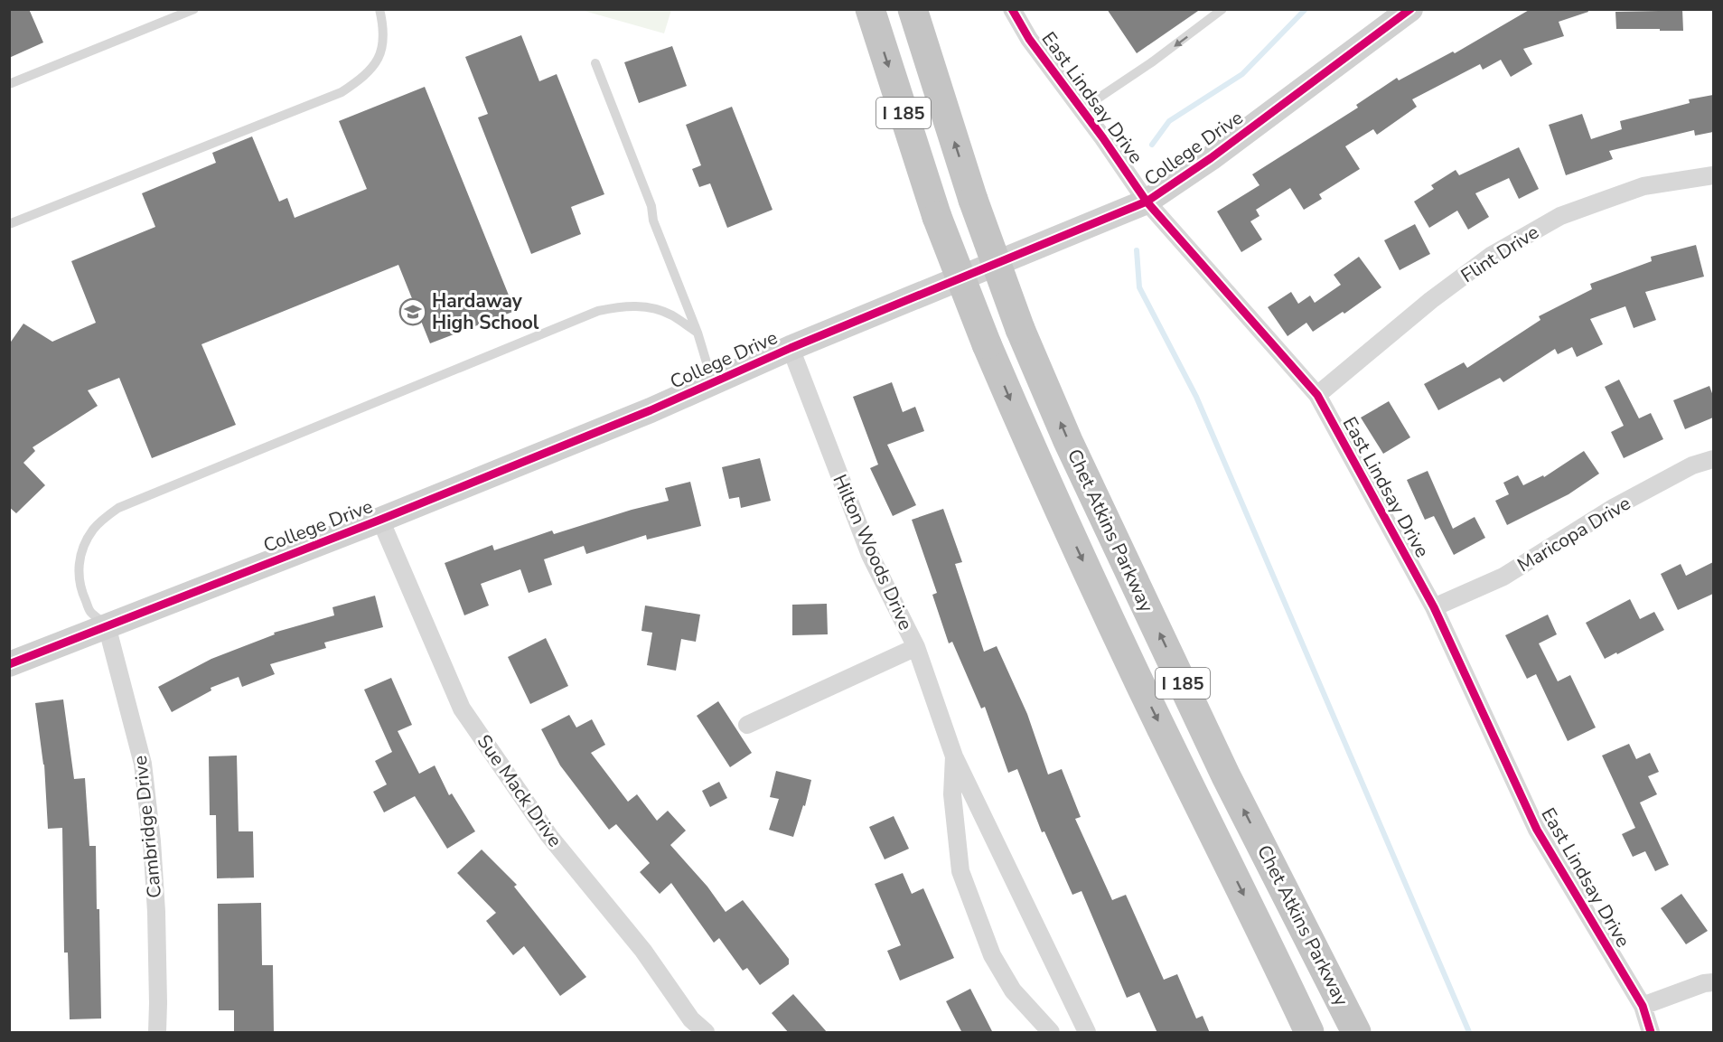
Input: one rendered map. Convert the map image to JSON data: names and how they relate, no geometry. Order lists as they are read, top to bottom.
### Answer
{
  "streets": {
    "highway": ["I 185", "Chet Atkins Parkway"],
    "street": [
      "East Lindsay Drive",
      "College Drive",
      "Flint Drive",
      "Maricopa Drive",
      "Hilton Woods Drive",
      "Sue Mack Drive",
      "Cambridge Drive"
    ]
  },
  "crossings": [
    ["East Lindsay Drive", "College Drive"],
    ["East Lindsay Drive", "Flint Drive"],
    ["East Lindsay Drive", "Maricopa Drive"],
    ["College Drive", "Hilton Woods Drive"],
    ["College Drive", "Sue Mack Drive"],
    ["College Drive", "Cambridge Drive"]
  ],
  "places": {
    "school or university": ["Hardaway High School"]
  }
}
